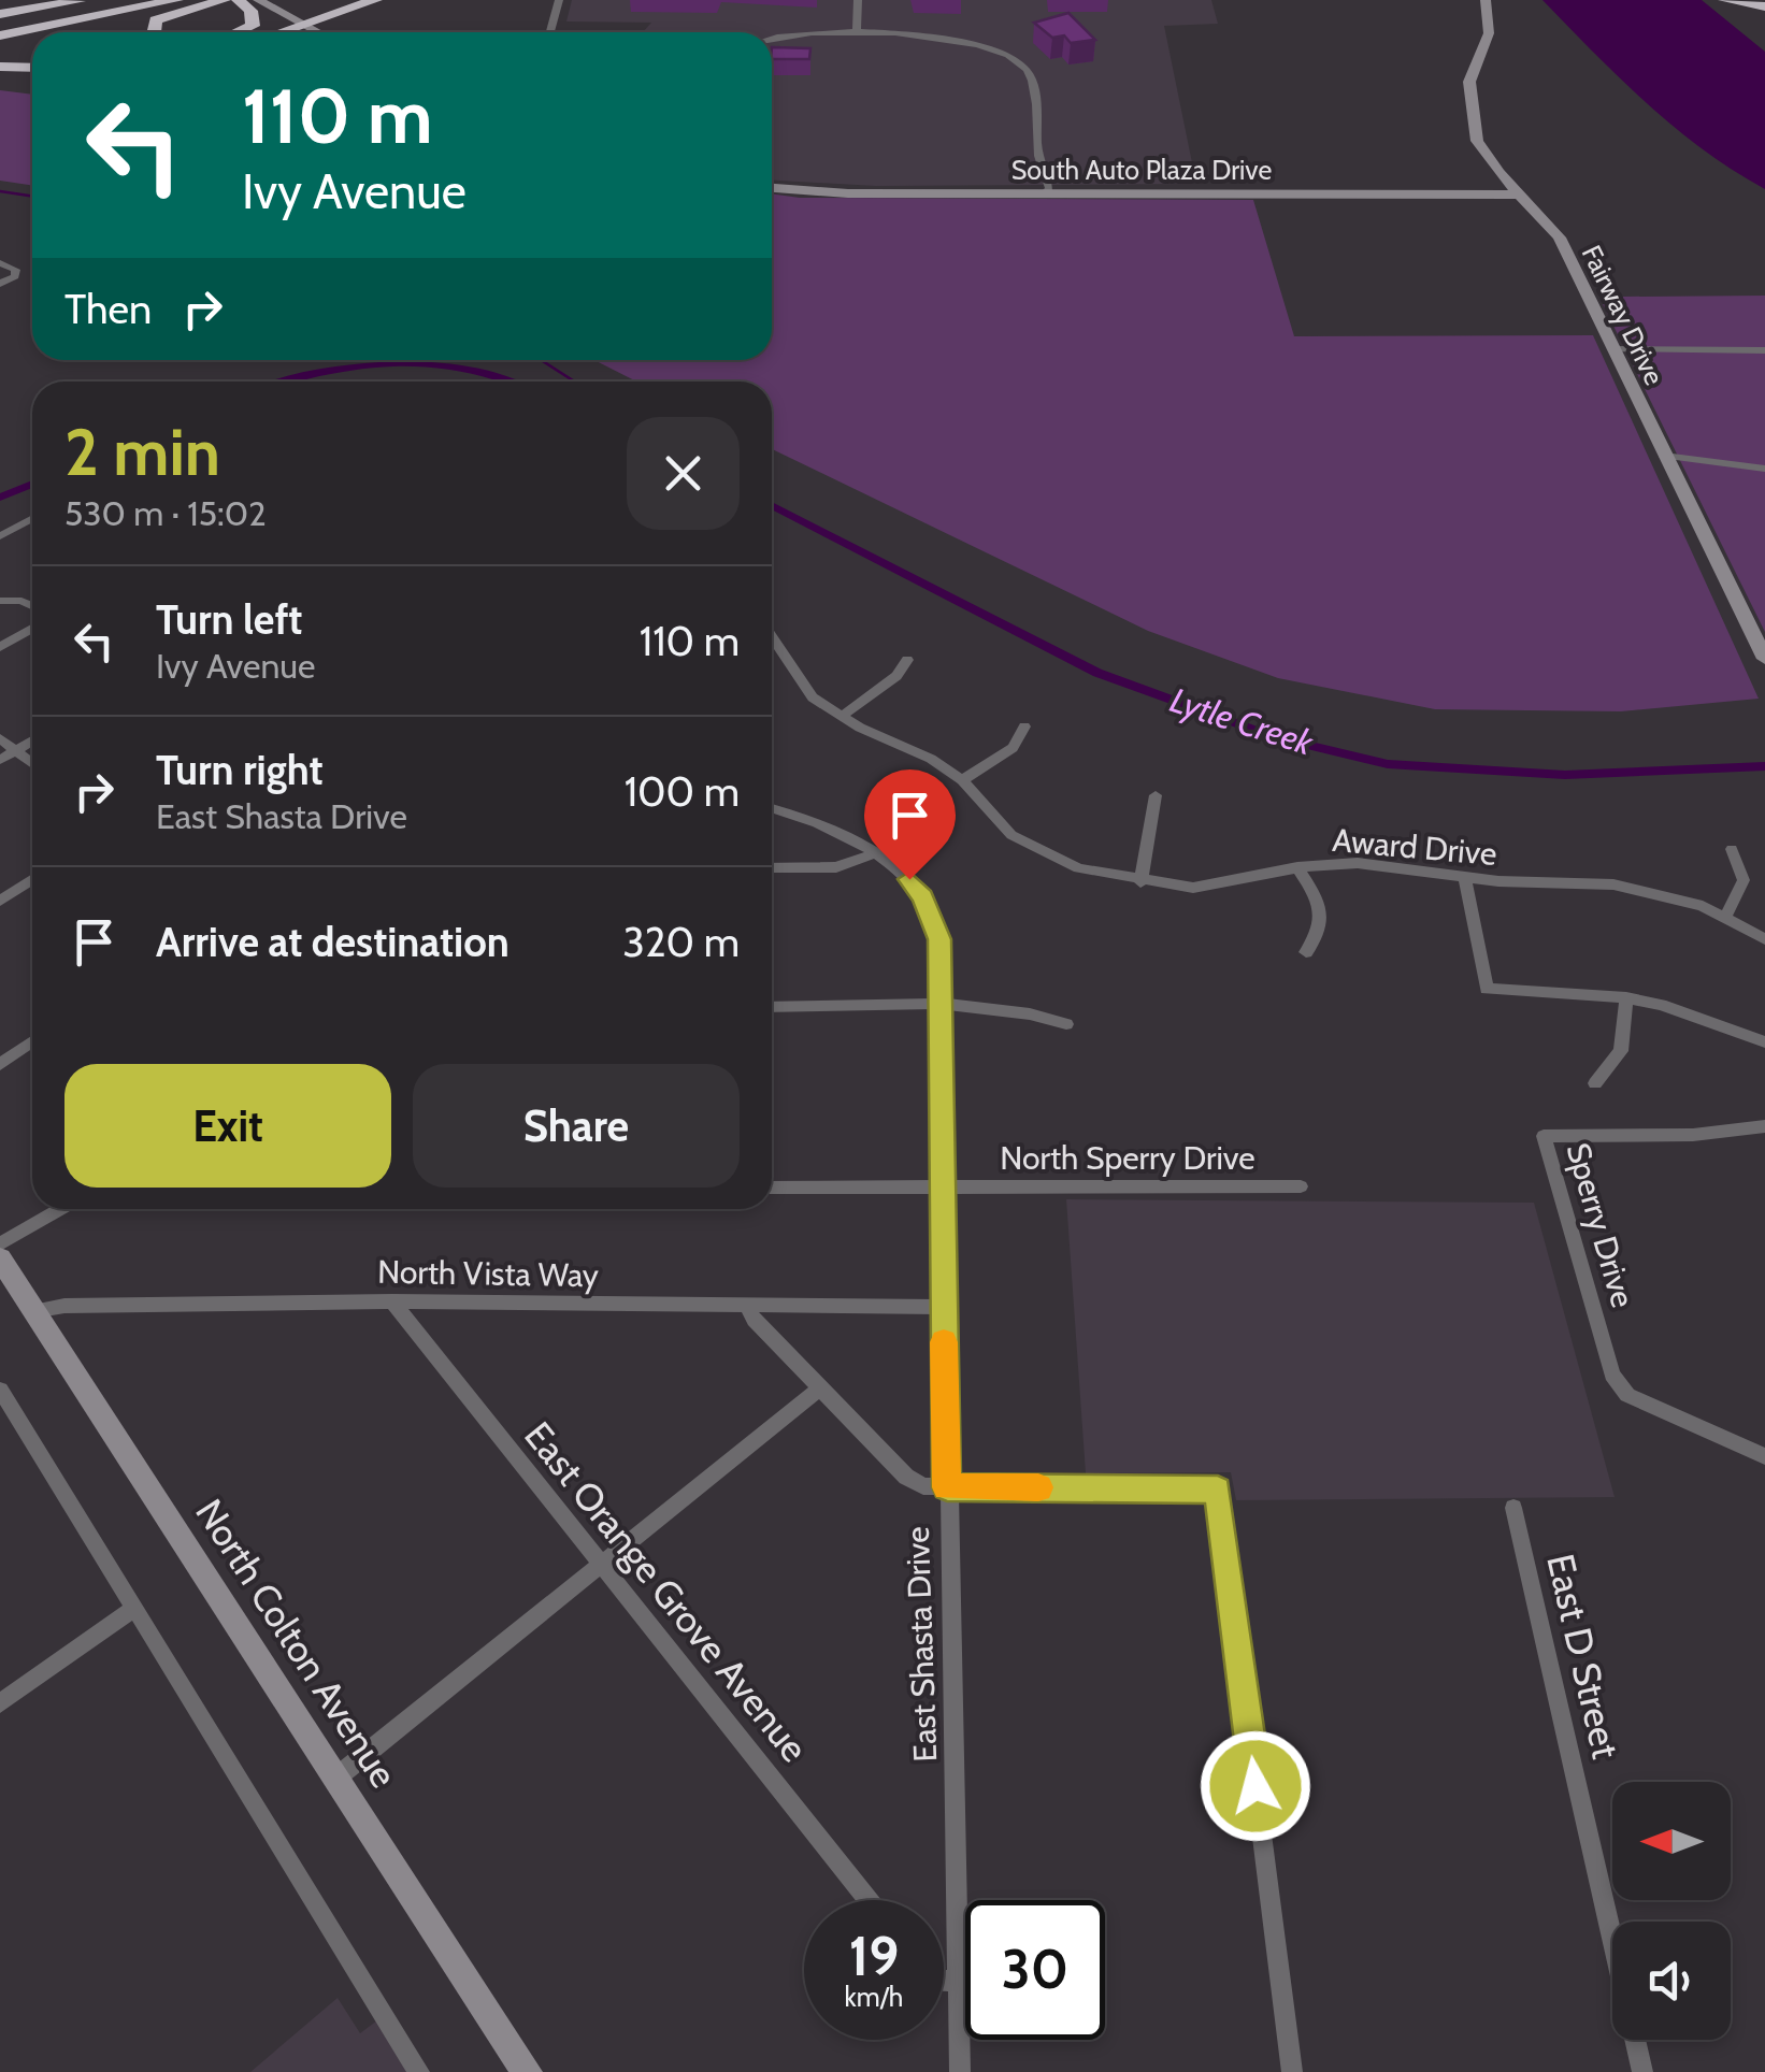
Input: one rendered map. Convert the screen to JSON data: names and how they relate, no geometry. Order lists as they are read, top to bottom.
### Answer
{
  "streets": {
    "street": [
      "South Auto Plaza Drive",
      "Fairway Drive",
      "Award Drive",
      "North Sperry Drive",
      "Sperry Drive",
      "North Vista Way",
      "East Orange Grove Avenue",
      "North Colton Avenue",
      "East Shasta Drive",
      "East D Street"
    ]
  },
  "crossings": [
    ["South Auto Plaza Drive", "Fairway Drive"],
    ["North Sperry Drive", "East Shasta Drive"],
    ["North Vista Way", "East Orange Grove Avenue"],
    ["North Vista Way", "North Colton Avenue"],
    ["North Vista Way", "East Shasta Drive"]
  ],
  "water": ["Lytle Creek"],
  "north": "left",
  "page": {
    "turn": ["110 m", "Ivy Avenue"],
    "then": "Then",
    "heading": ["2 min", "530 m · 15:02"],
    "list": [
      {
        "name": "Turn left",
        "note": "Ivy Avenue",
        "value": "110 m"
      },
      {
        "name": "Turn right",
        "note": "East Shasta Drive",
        "value": "100 m"
      },
      {
        "name": "Arrive at destination",
        "value": "320 m"
      }
    ],
    "buttons": ["Exit", "Share"],
    "speed": "19 km/h",
    "limit": "30"
  }
}
